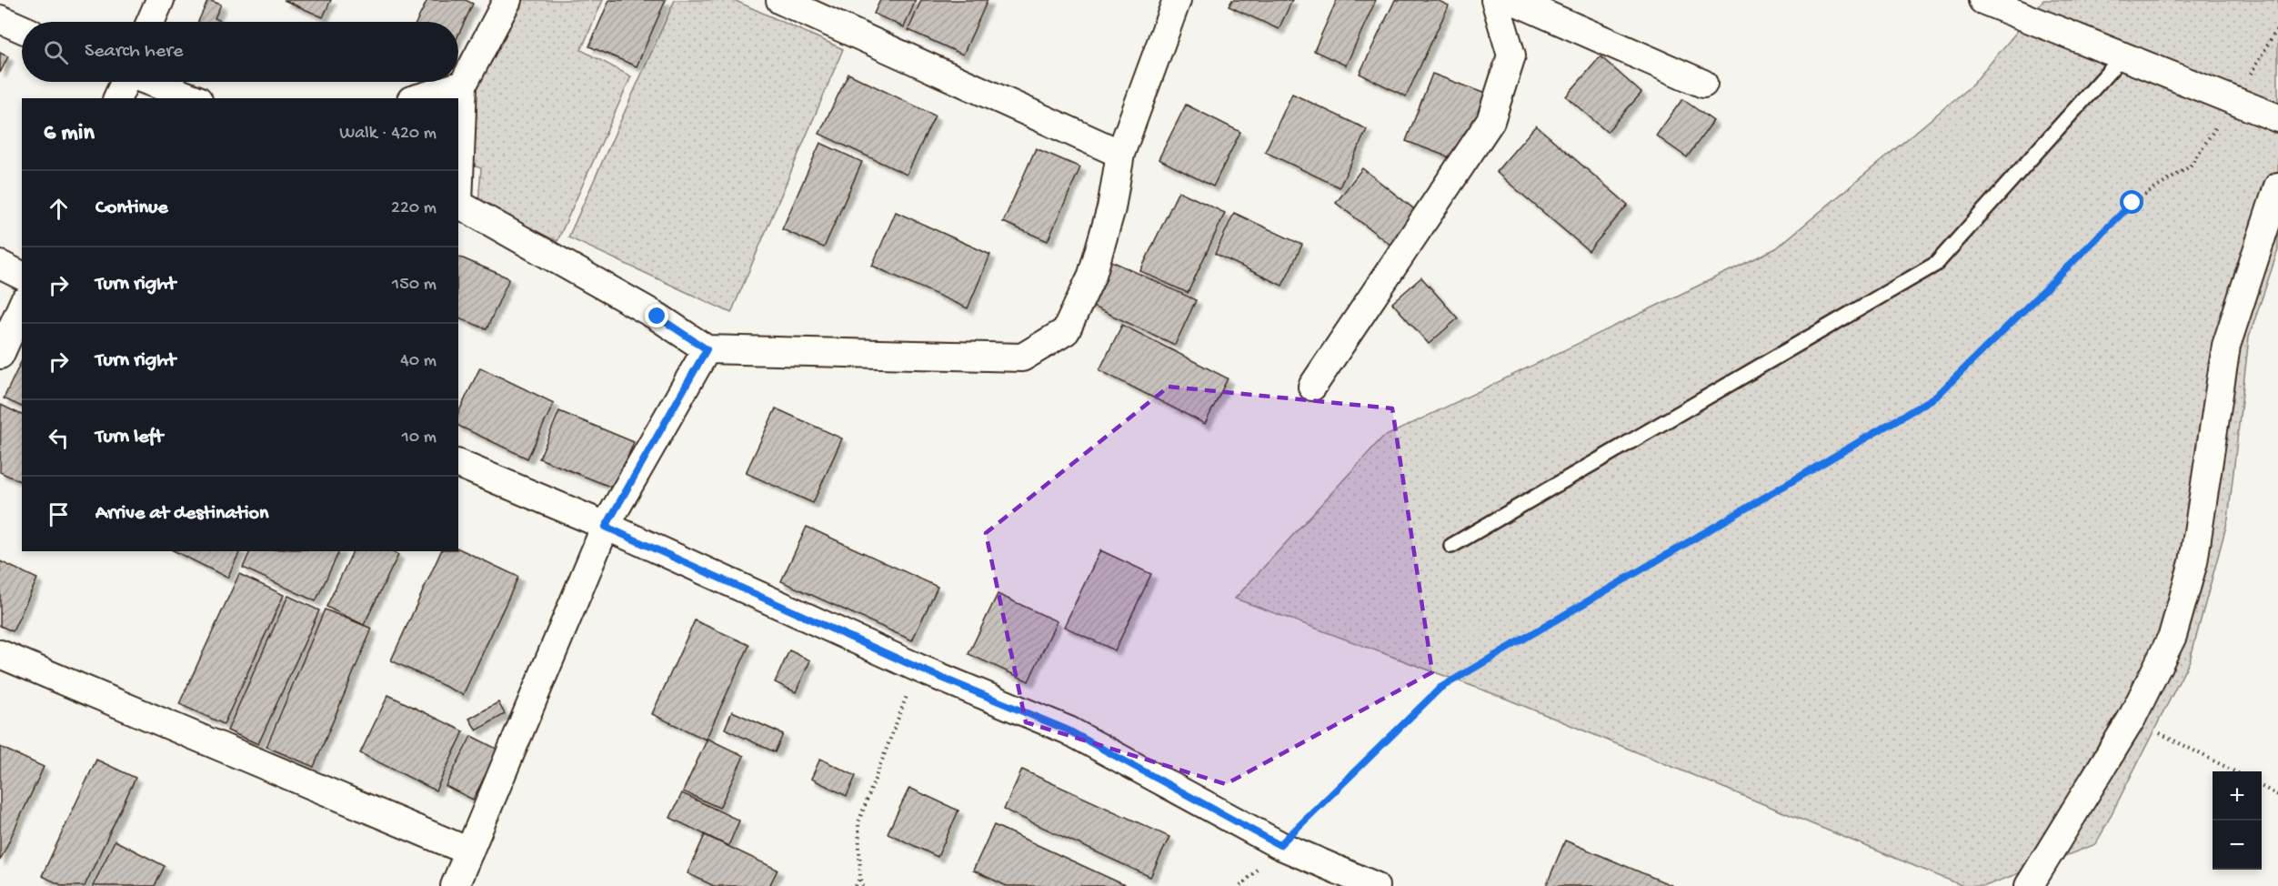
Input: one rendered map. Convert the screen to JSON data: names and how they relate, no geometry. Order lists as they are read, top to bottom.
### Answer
{
  "page": {
    "search": "Search here",
    "heading": ["6 min", "Walk · 420 m"],
    "list": [
      ["Continue", "220 m"],
      ["Turn right", "150 m"],
      ["Turn right", "40 m"],
      ["Turn left", "10 m"],
      "Arrive at destination"
    ],
    "map_buttons": ["+", "−"]
  }
}
